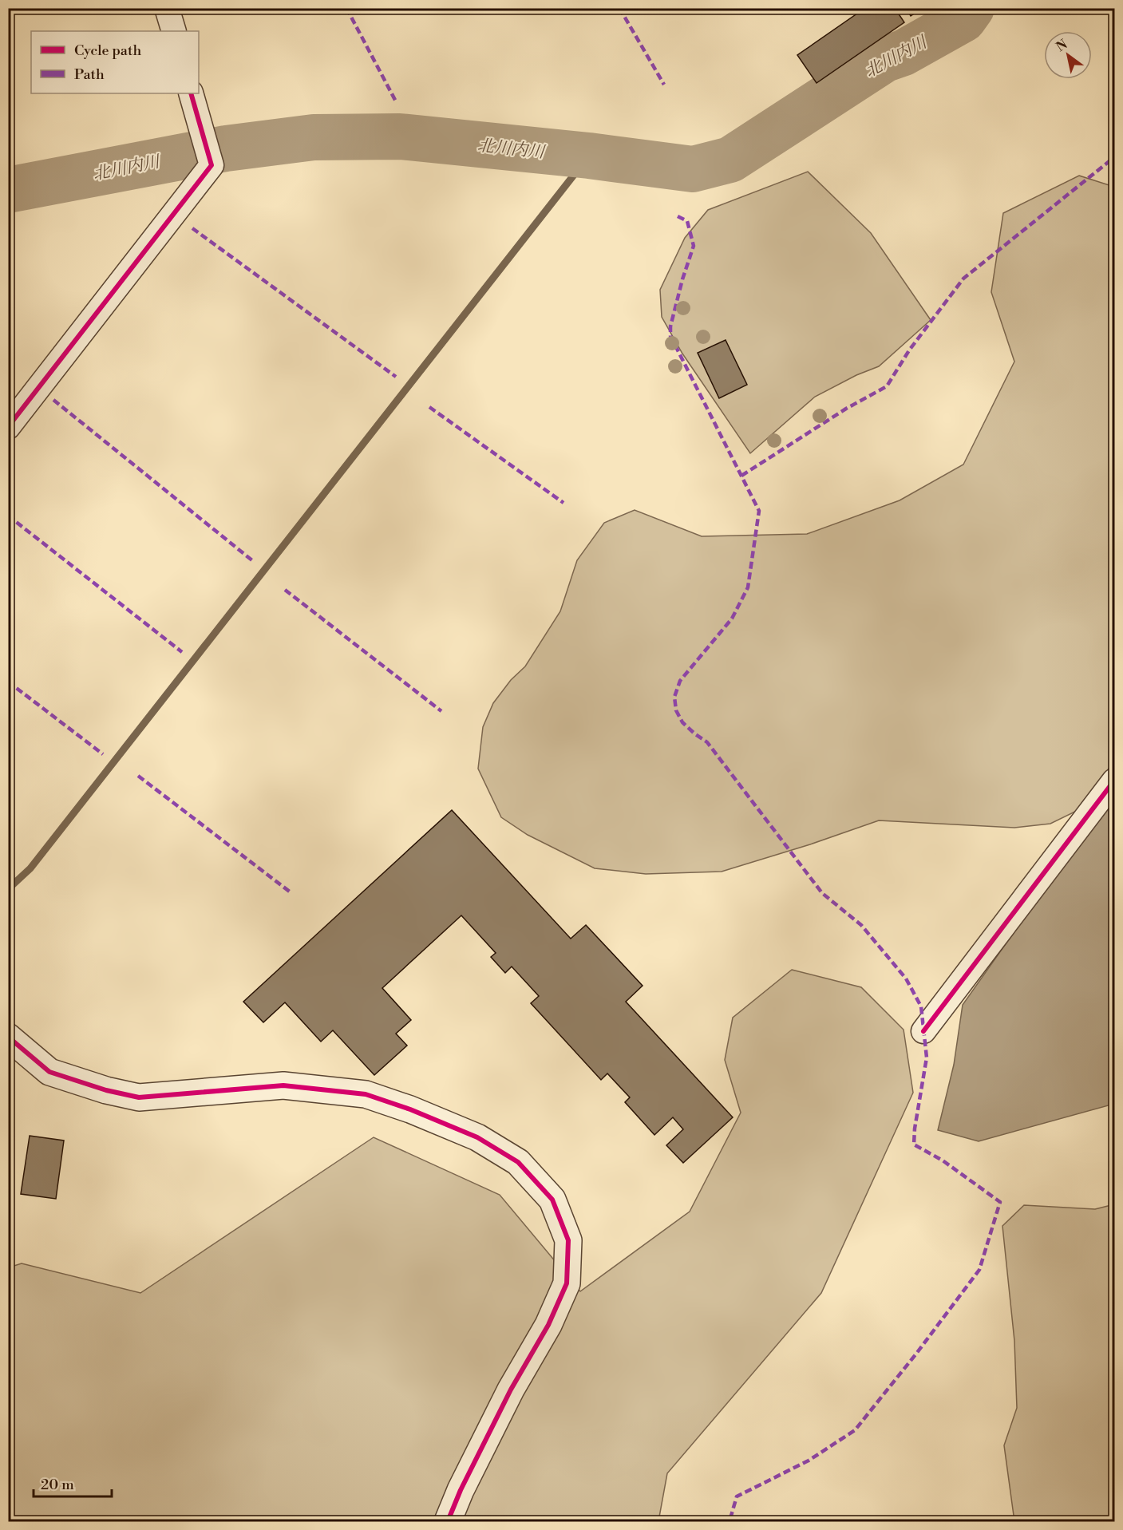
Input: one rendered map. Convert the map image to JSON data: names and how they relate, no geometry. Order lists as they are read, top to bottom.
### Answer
{
  "water": ["北川内川"],
  "legend": ["Cycle path", "Path"],
  "scale_bar": "20 m",
  "north": "top left"
}
